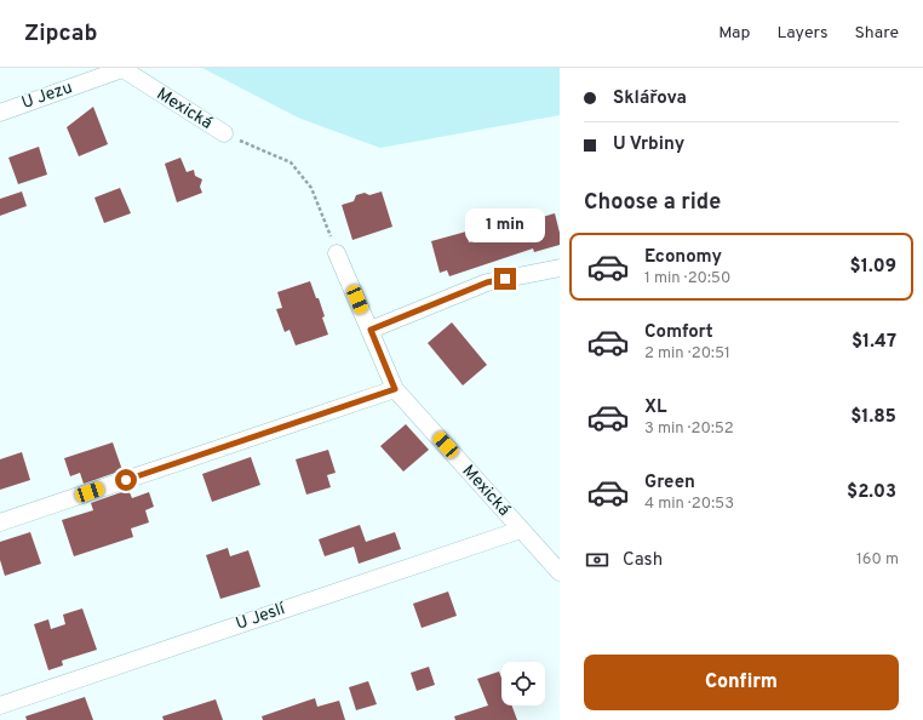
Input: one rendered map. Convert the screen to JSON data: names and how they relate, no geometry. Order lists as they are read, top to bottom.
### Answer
{
  "streets": {
    "street": ["U Jezu", "Mexická", "U Jeslí"]
  },
  "crossings": [
    ["U Jezu", "Mexická"],
    ["Mexická", "U Jeslí"]
  ],
  "page": {
    "header": "Zipcab",
    "nav": ["Map", "Layers", "Share"],
    "banner": ["Sklářova", "U Vrbiny"],
    "heading": "Choose a ride",
    "bubble": "1 min",
    "list": [
      {
        "name": "Economy",
        "note": "1 min · 20:50",
        "value": "$1.09"
      },
      {
        "name": "Comfort",
        "note": "2 min · 20:51",
        "value": "$1.47"
      },
      {
        "name": "XL",
        "note": "3 min · 20:52",
        "value": "$1.85"
      },
      {
        "name": "Green",
        "note": "4 min · 20:53",
        "value": "$2.03"
      }
    ],
    "pay": ["Cash", "160 m"],
    "buttons": "Confirm"
  }
}
